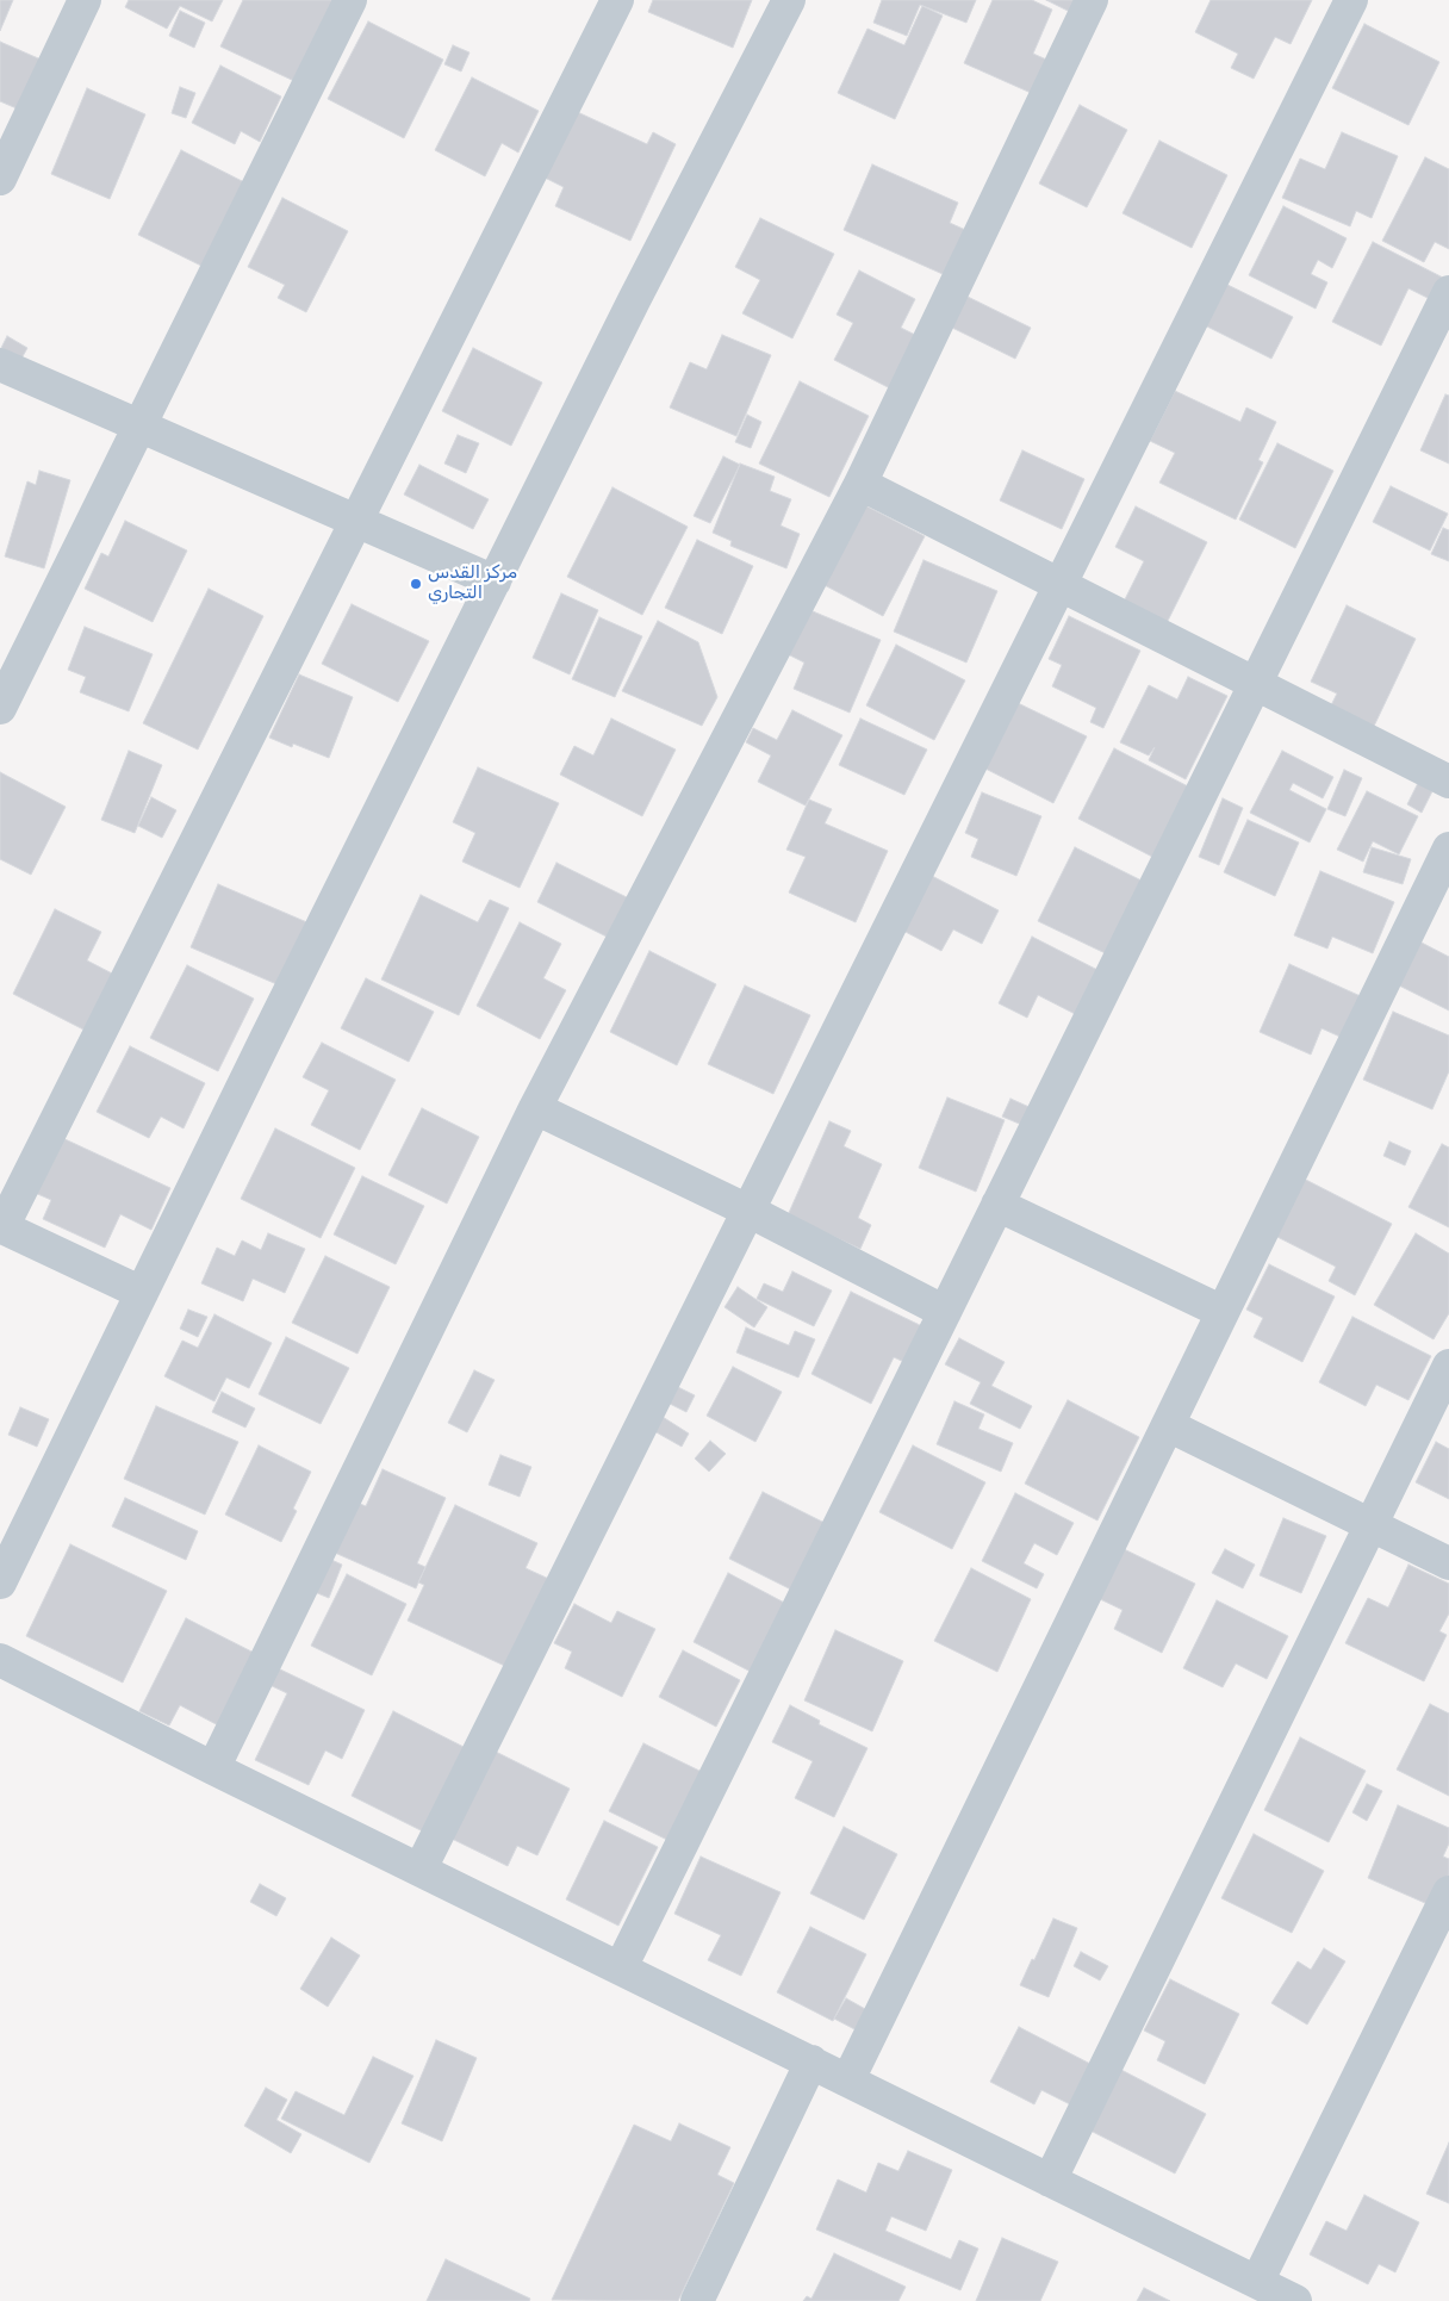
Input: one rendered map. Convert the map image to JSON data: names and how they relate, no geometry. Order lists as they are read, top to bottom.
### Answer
{
  "places": ["مركز القدس التجاري"]
}
